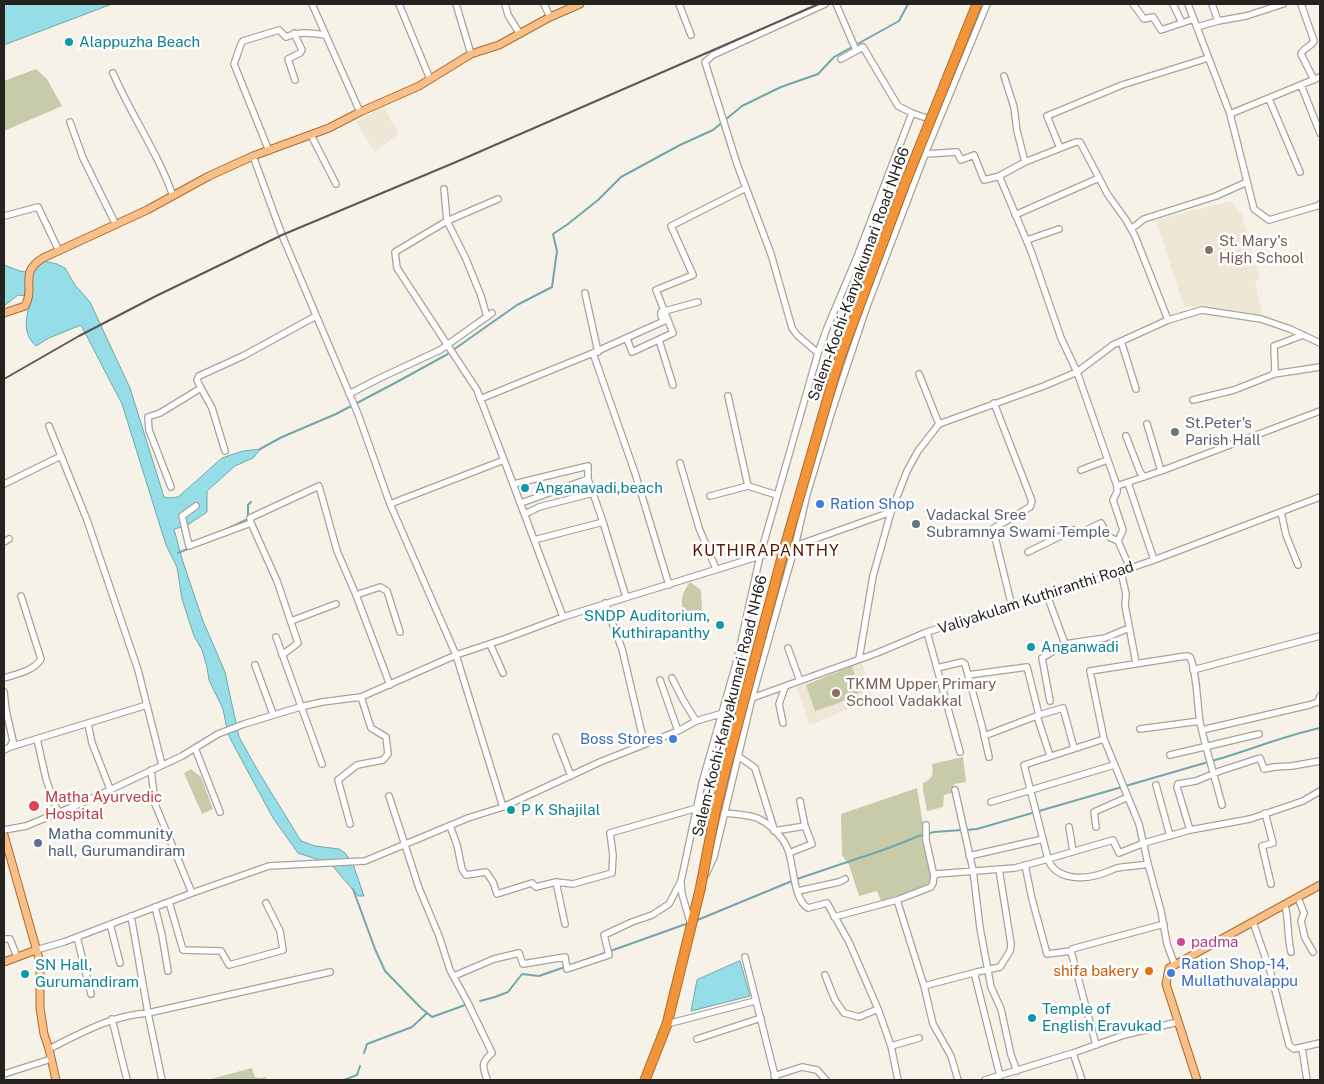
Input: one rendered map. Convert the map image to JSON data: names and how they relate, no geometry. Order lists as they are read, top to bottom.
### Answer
{
  "streets": {
    "highway": ["Salem-Kochi-Kanyakumari Road NH66"],
    "street": ["Valiyakulam Kuthiranthi Road"]
  },
  "districts": ["KUTHIRAPANTHY"],
  "places": [
    "Alappuzha Beach",
    "St. Mary's High School",
    "St.Peter's Parish Hall",
    "Anganavadi,beach",
    "Ration Shop",
    "Vadackal Sree Subramnya Swami Temple",
    "SNDP Auditorium, Kuthirapanthy",
    "Anganwadi",
    "TKMM Upper Primary School Vadakkal",
    "Boss Stores",
    "Matha Ayurvedic Hospital",
    "P K Shajilal",
    "Matha community hall, Gurumandiram",
    "padma",
    "shifa bakery",
    "Ration Shop-14, Mullathuvalappu",
    "SN Hall, Gurumandiram",
    "Temple of English Eravukad"
  ]
}
